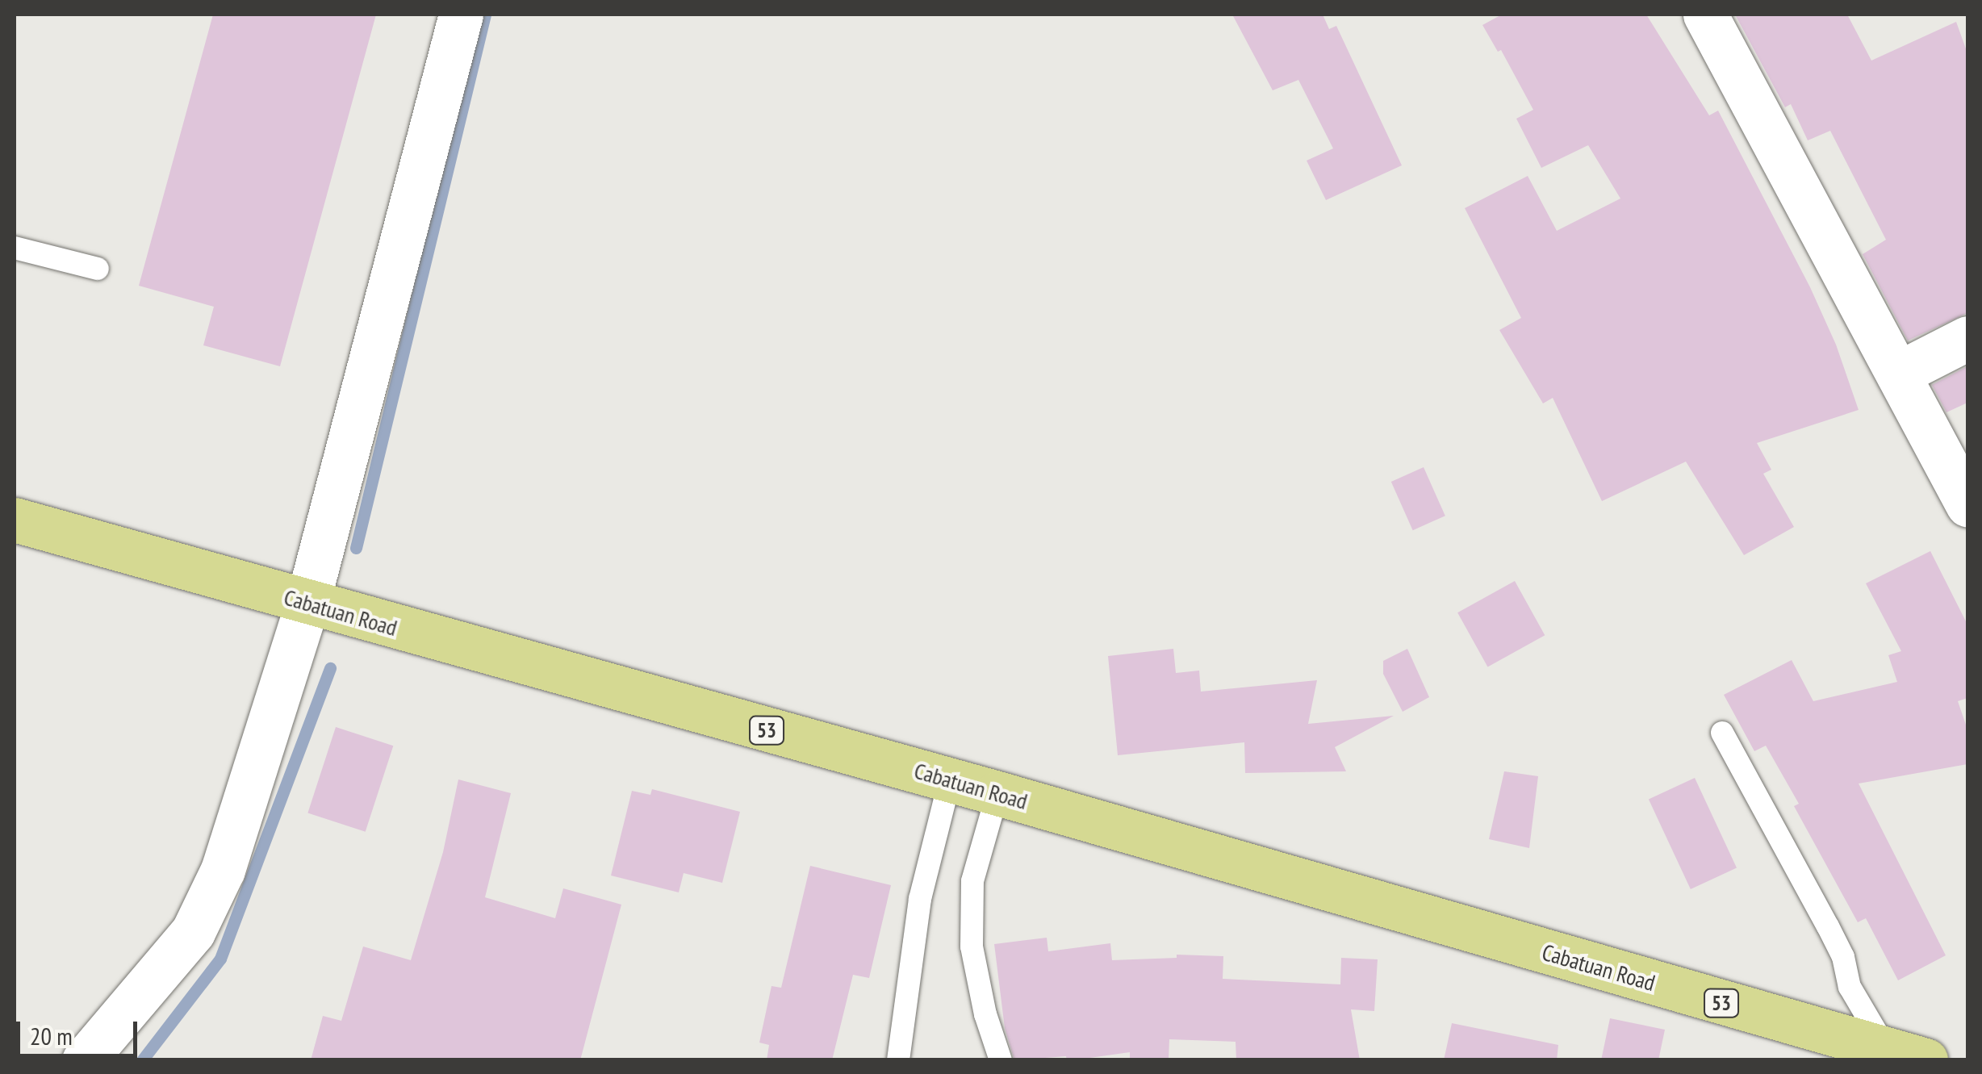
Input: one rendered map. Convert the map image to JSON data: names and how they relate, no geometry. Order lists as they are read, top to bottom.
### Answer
{
  "streets": {
    "highway": ["Cabatuan Road", "53"]
  },
  "scale_bar": "20 m"
}
